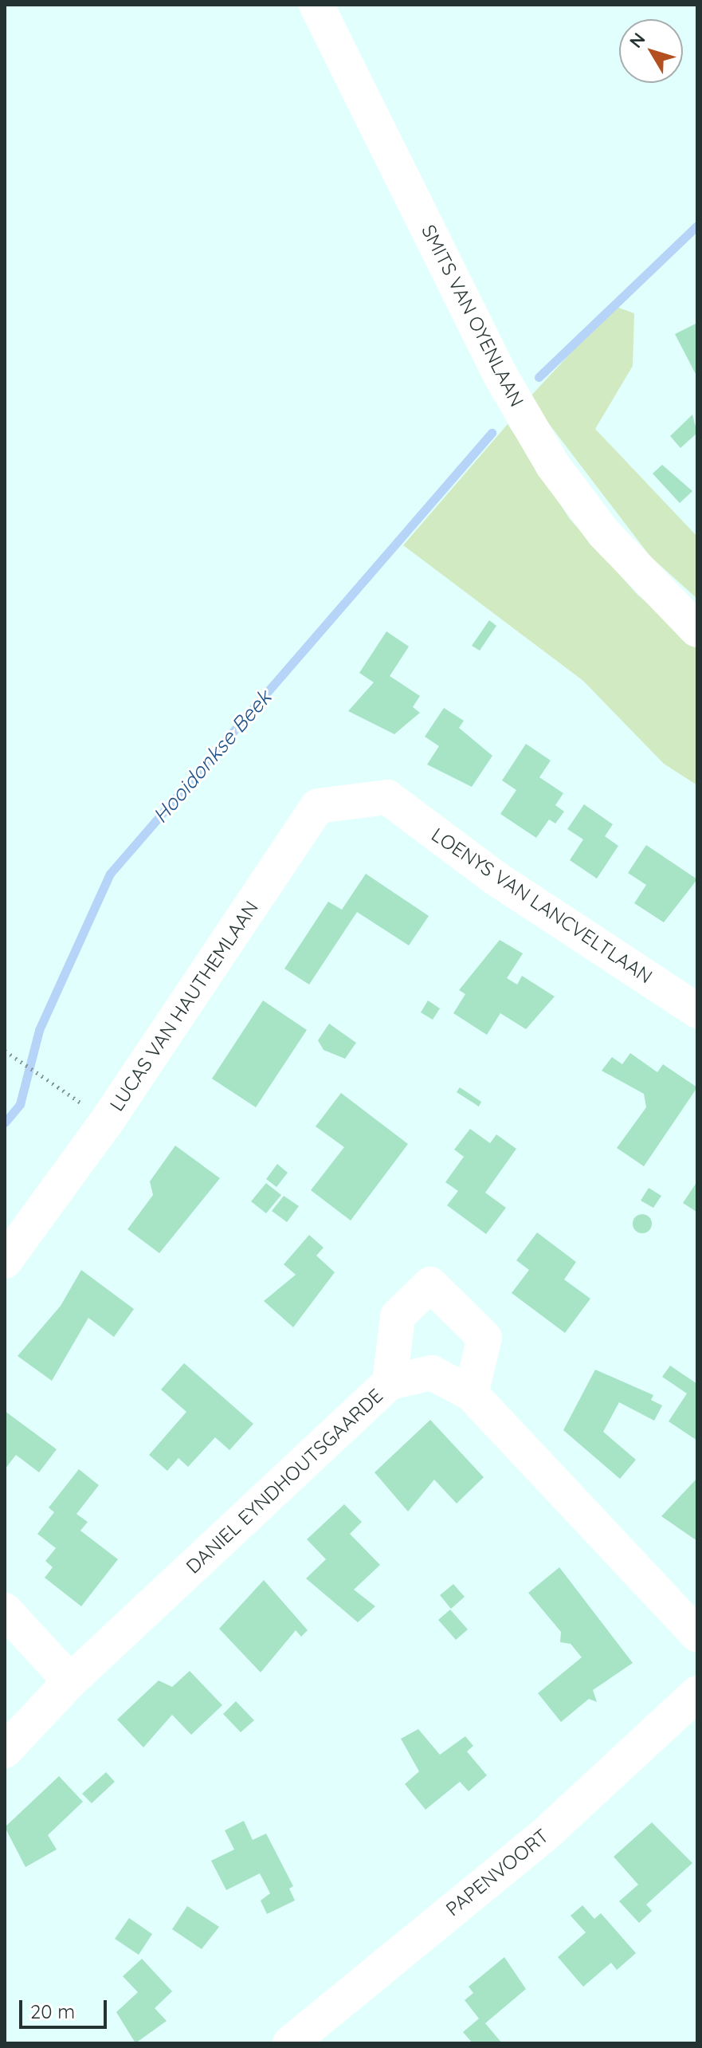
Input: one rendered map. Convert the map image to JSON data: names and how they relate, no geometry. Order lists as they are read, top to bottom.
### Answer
{
  "streets": {
    "street": [
      "SMITS VAN OYENLAAN",
      "LOENYS VAN LANCVELTLAAN",
      "LUCAS VAN HAUTHEMLAAN",
      "DANIEL EYNDHOUTSGAARDE",
      "PAPENVOORT"
    ]
  },
  "crossings": [
    ["LOENYS VAN LANCVELTLAAN", "LUCAS VAN HAUTHEMLAAN"]
  ],
  "water": ["Hooidonkse Beek"],
  "scale_bar": "20 m",
  "north": "top left"
}
